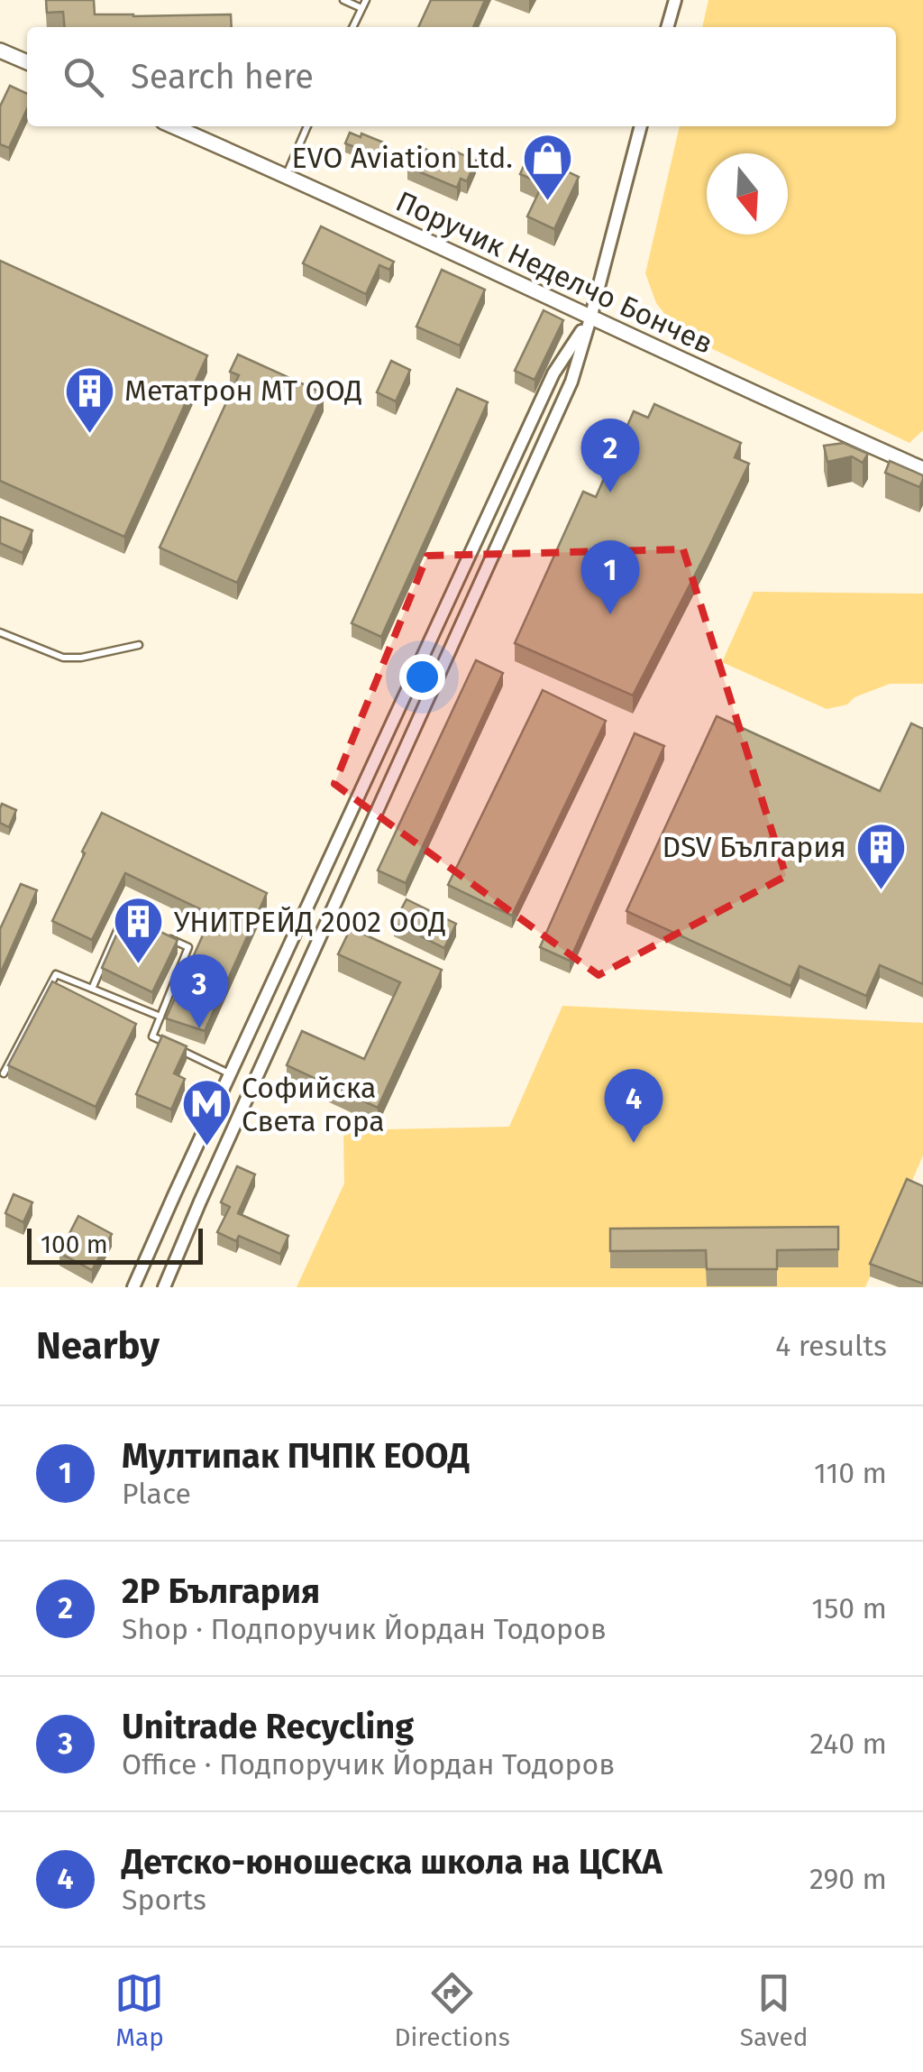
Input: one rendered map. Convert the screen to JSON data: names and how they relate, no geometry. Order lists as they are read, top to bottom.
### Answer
{
  "streets": {
    "street": ["Поручик Неделчо Бончев"]
  },
  "places": {
    "shop": ["EVO Aviation Ltd."],
    "building": ["Метатрон МТ ООД", "DSV България", "УНИТРЕЙД 2002 ООД"],
    "metro station": ["Софийска Света гора"]
  },
  "scale_bar": "100 m",
  "north": "bottom",
  "page": {
    "search": "Search here",
    "pins": [
      "2",
      "1",
      "3",
      "4"
    ],
    "scale": "100 m",
    "heading": ["Nearby", "4 results"],
    "list": [
      {
        "mark": "1",
        "name": "Мултипак ПЧПК ЕООД",
        "note": "Place",
        "value": "110 m"
      },
      {
        "mark": "2",
        "name": "2Р България",
        "note": "Shop · Подпоручик Йордан Тодоров",
        "value": "150 m"
      },
      {
        "mark": "3",
        "name": "Unitrade Recycling",
        "note": "Office · Подпоручик Йордан Тодоров",
        "value": "240 m"
      },
      {
        "mark": "4",
        "name": "Детско-юношеска школа на ЦСКА",
        "note": "Sports",
        "value": "290 m"
      }
    ],
    "nav": ["Map", "Directions", "Saved"]
  }
}
